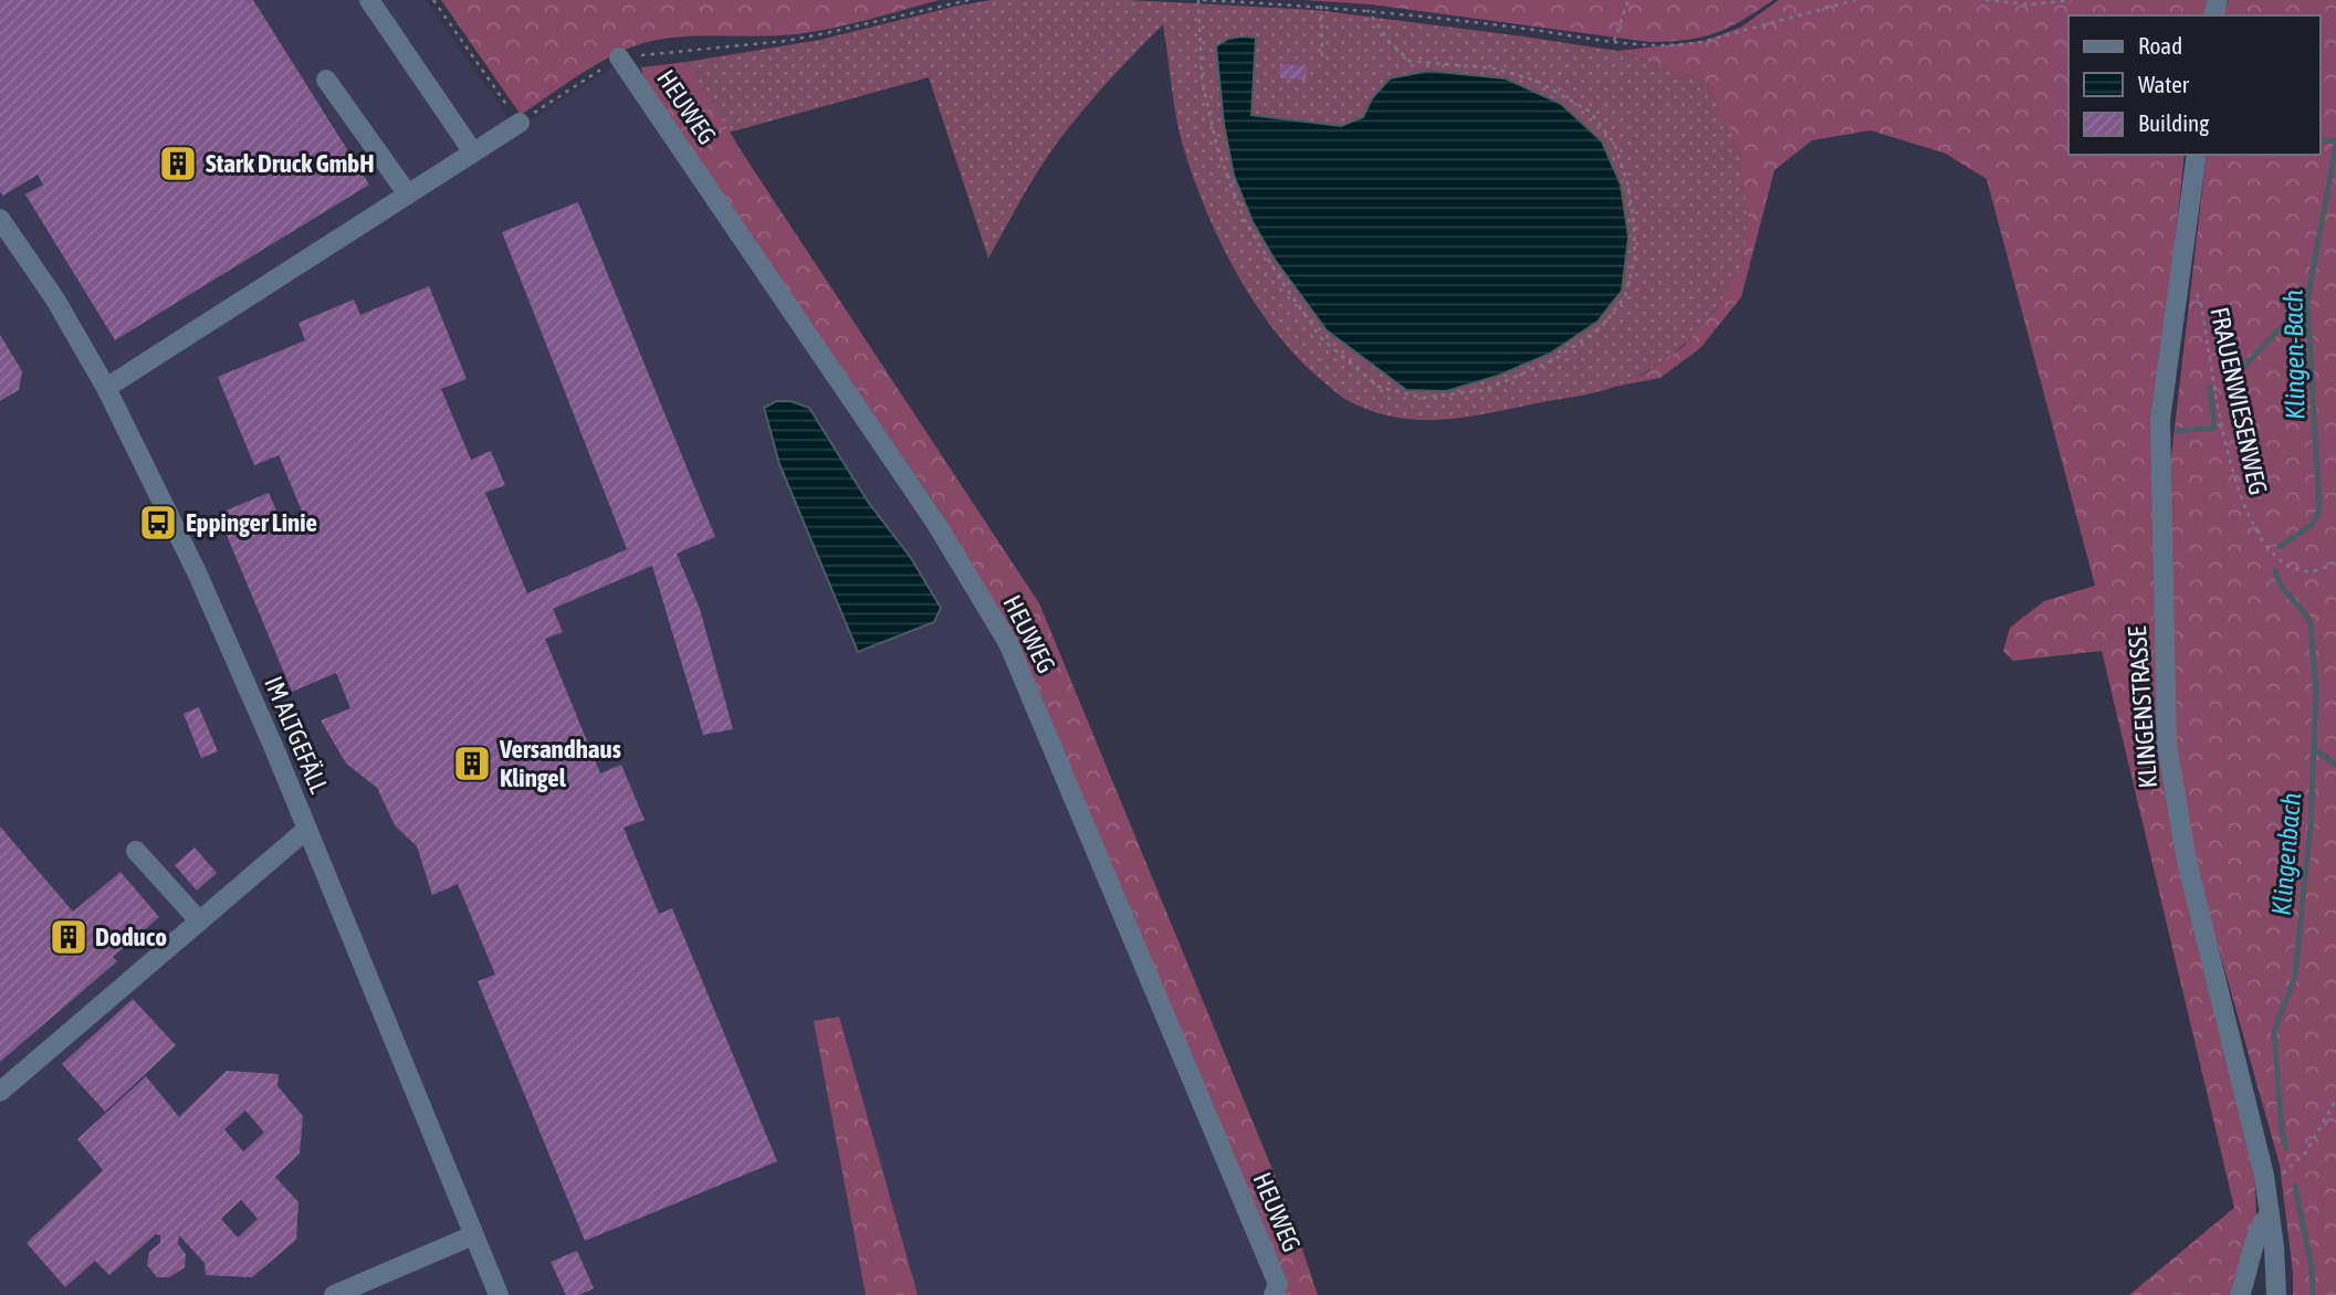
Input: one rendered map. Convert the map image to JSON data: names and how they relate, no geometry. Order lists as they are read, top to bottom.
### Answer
{
  "streets": {
    "street": ["HEUWEG", "KLINGENSTRASSE", "IM ALTGEFÄLL"],
    "path": ["FRAUENWIESENWEG"]
  },
  "crossings": [
    ["FRAUENWIESENWEG", "KLINGENSTRASSE"]
  ],
  "water": ["Klingen-Bach", "Klingenbach"],
  "places": {
    "building": ["Stark Druck GmbH", "Versandhaus Klingel", "Doduco"],
    "bus stop": ["Eppinger Linie"]
  },
  "legend": ["Road", "Water", "Building"]
}
